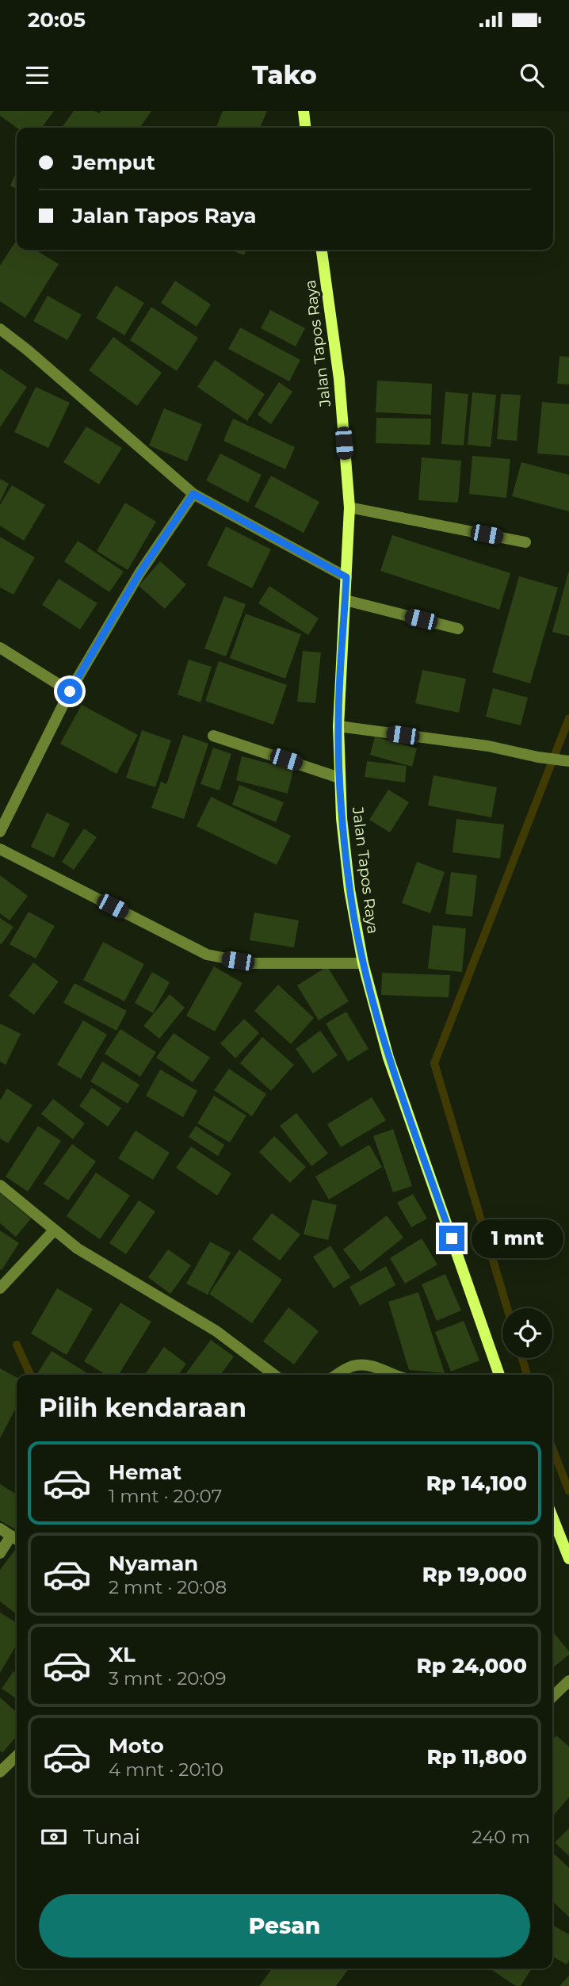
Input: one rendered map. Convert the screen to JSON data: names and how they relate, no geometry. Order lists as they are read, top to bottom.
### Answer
{
  "streets": {
    "main road": ["Jalan Tapos Raya"]
  },
  "page": {
    "status": "20:05",
    "header": "Tako",
    "banner": ["Jemput", "Jalan Tapos Raya"],
    "bubble": "1 mnt",
    "heading": "Pilih kendaraan",
    "list": [
      {
        "name": "Hemat",
        "note": "1 mnt · 20:07",
        "value": "Rp 14,100"
      },
      {
        "name": "Nyaman",
        "note": "2 mnt · 20:08",
        "value": "Rp 19,000"
      },
      {
        "name": "XL",
        "note": "3 mnt · 20:09",
        "value": "Rp 24,000"
      },
      {
        "name": "Moto",
        "note": "4 mnt · 20:10",
        "value": "Rp 11,800"
      }
    ],
    "pay": ["Tunai", "240 m"],
    "buttons": "Pesan"
  }
}
